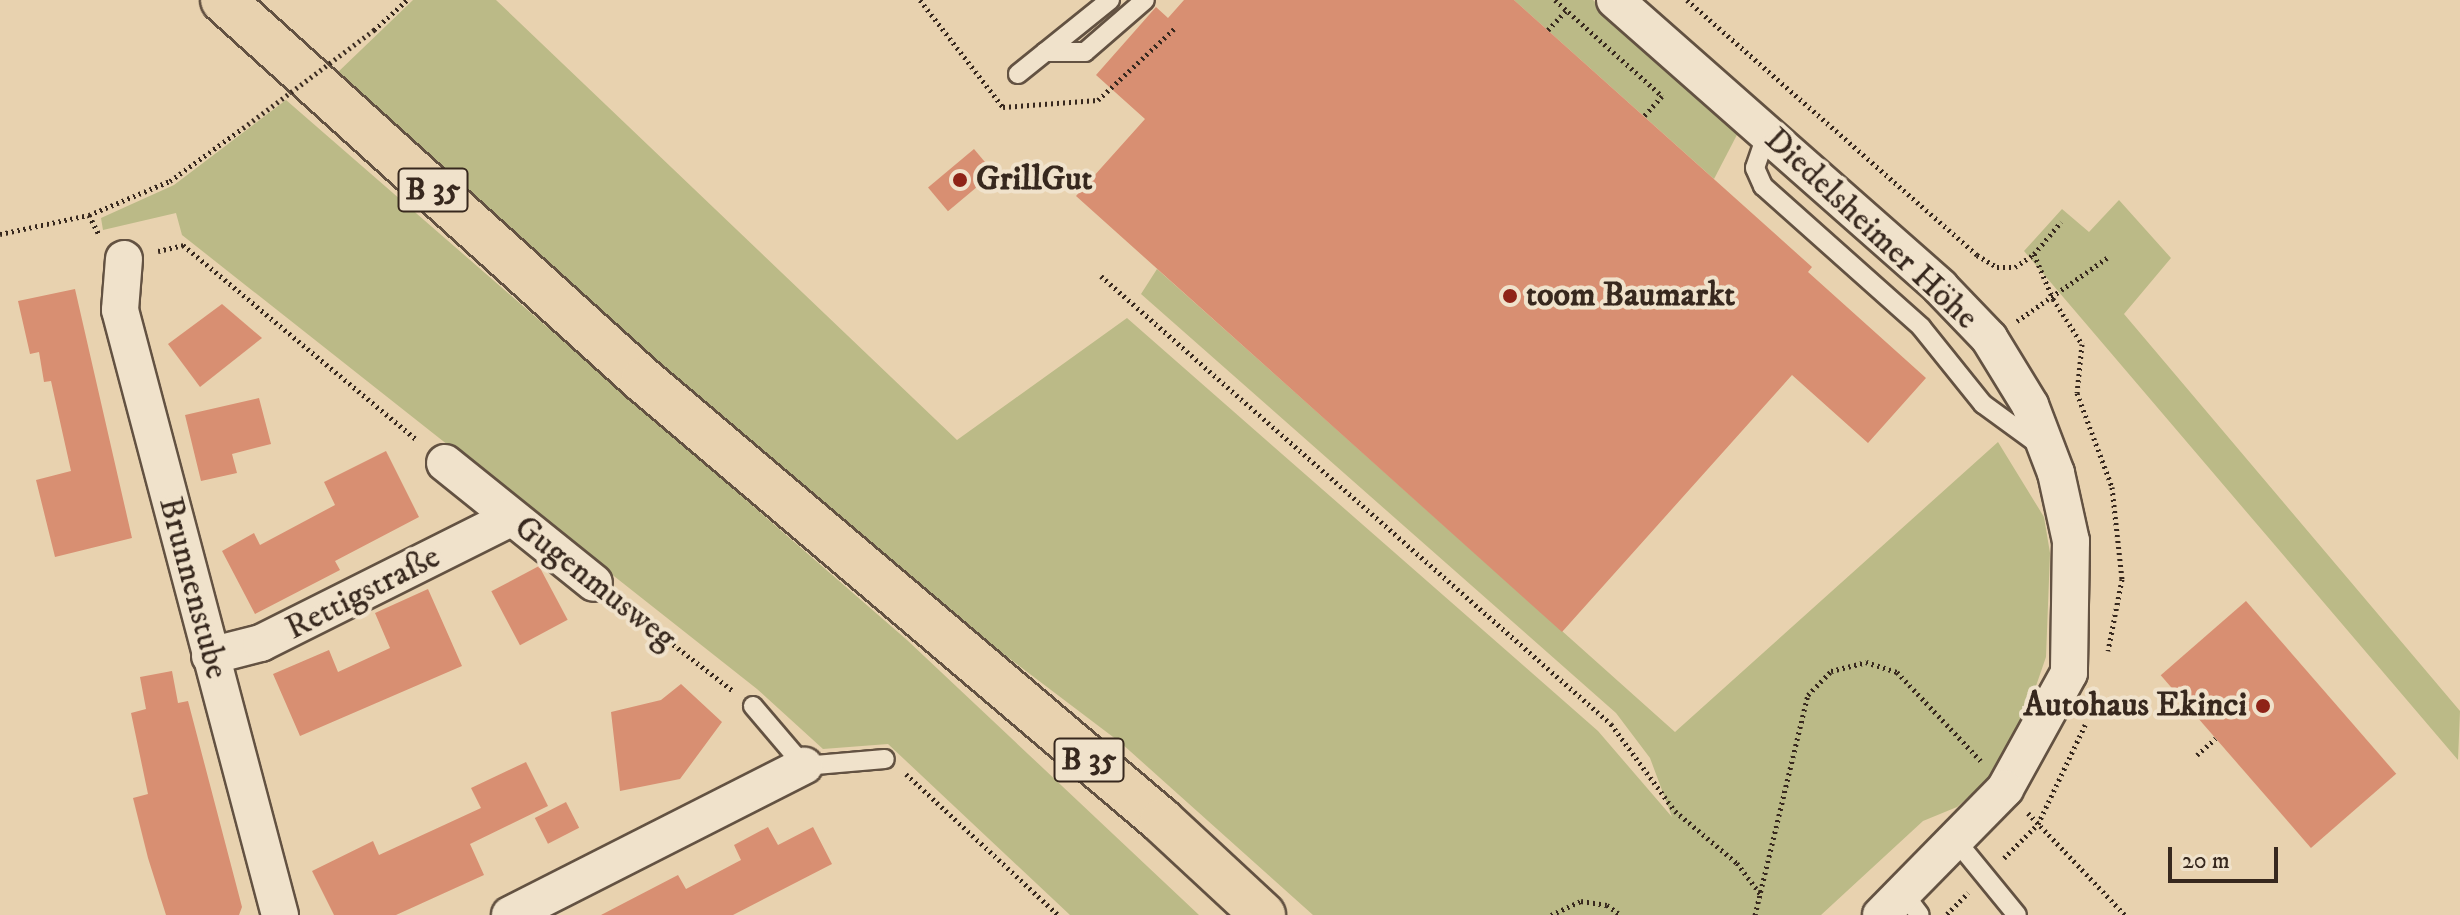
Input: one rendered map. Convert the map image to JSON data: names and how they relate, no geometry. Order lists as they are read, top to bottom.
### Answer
{
  "streets": {
    "main road": ["B 35"],
    "street": [
      "Diedelsheimer Höhe",
      "Gugenmusweg",
      "Brunnenstube",
      "Rettigstraße"
    ]
  },
  "crossings": [
    ["Gugenmusweg", "Rettigstraße"],
    ["Brunnenstube", "Rettigstraße"]
  ],
  "places": ["GrillGut", "toom Baumarkt", "Autohaus Ekinci"],
  "scale_bar": "20 m"
}
